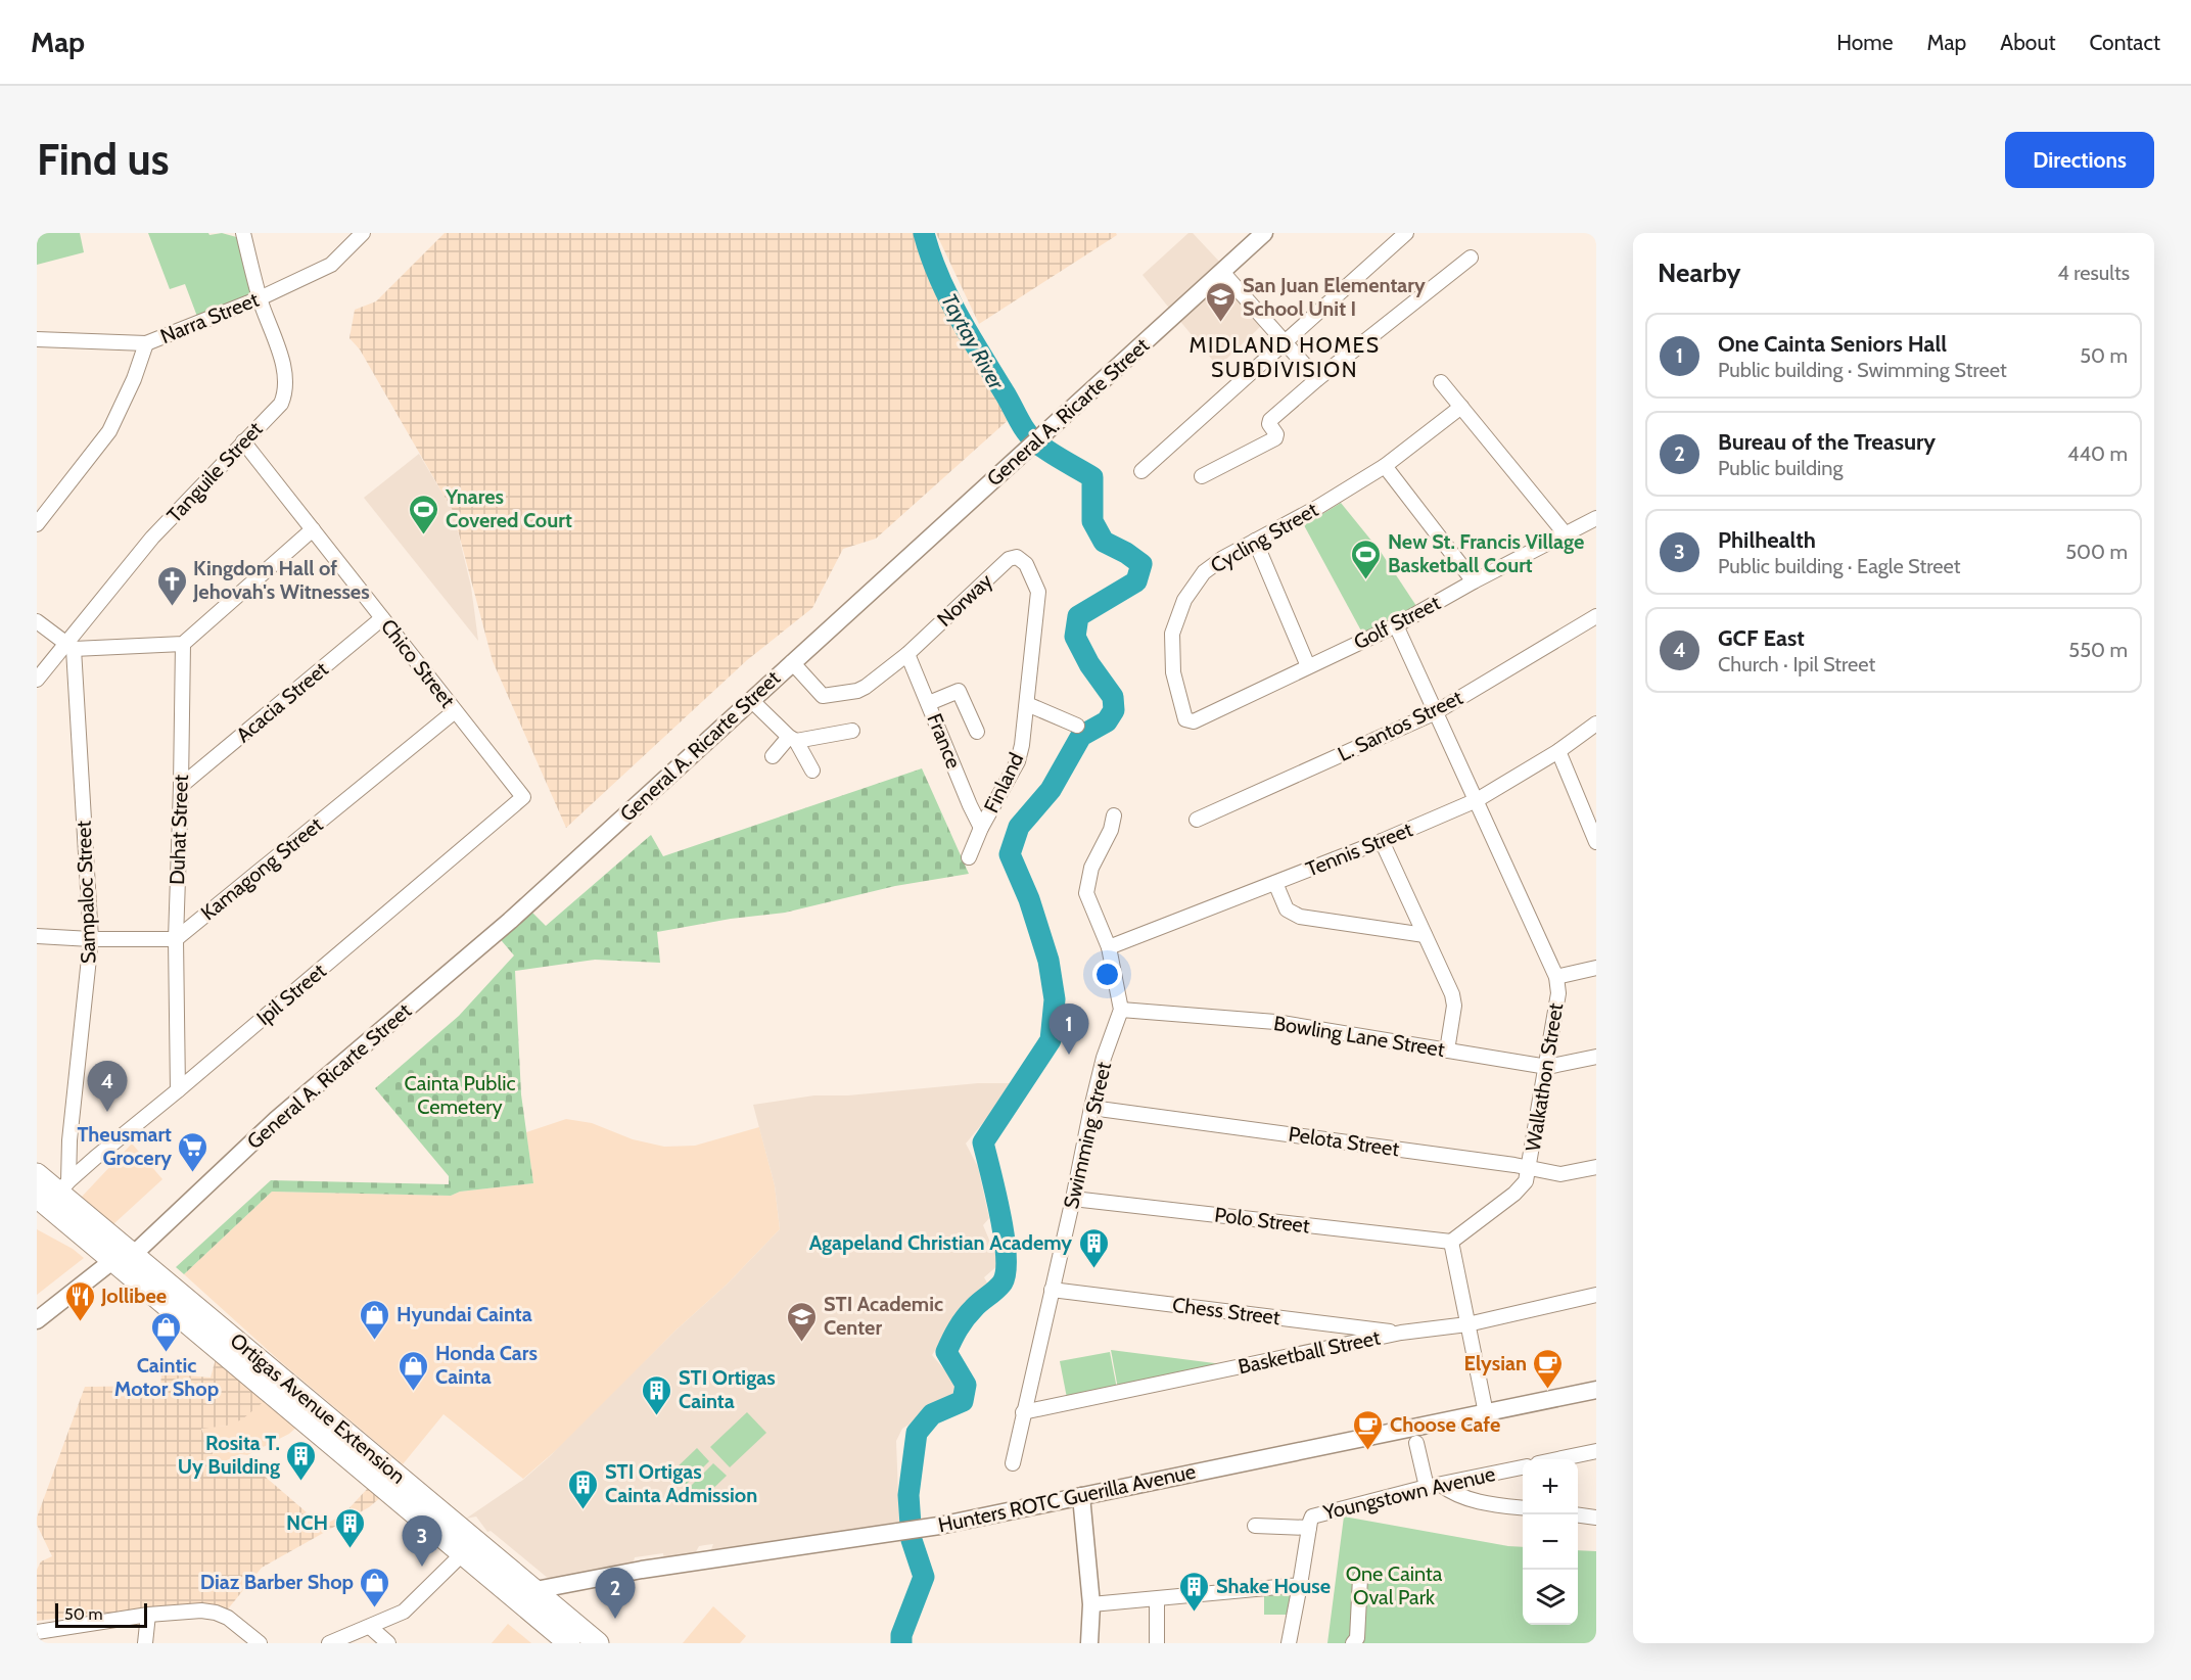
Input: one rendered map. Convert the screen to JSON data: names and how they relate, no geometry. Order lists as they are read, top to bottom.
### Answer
{
  "streets": {
    "main road": ["Ortigas Avenue Extension"],
    "street": [
      "Narra Street",
      "General A. Ricarte Street",
      "Tanguile Street",
      "Cycling Street",
      "Norway",
      "Golf Street",
      "Chico Street",
      "Acacia Street",
      "L. Santos Street",
      "France",
      "Finland",
      "Duhat Street",
      "Tennis Street",
      "Kamagong Street",
      "Sampaloc Street",
      "Ipil Street",
      "Bowling Lane Street",
      "Walkathon Street",
      "Swimming Street",
      "Pelota Street",
      "Polo Street",
      "Chess Street",
      "Basketball Street",
      "Youngstown Avenue",
      "Hunters ROTC Guerilla Avenue"
    ]
  },
  "crossings": [
    ["Narra Street", "Tanguile Street"],
    ["General A. Ricarte Street", "Norway"],
    ["General A. Ricarte Street", "Ortigas Avenue Extension"],
    ["Tanguile Street", "Chico Street"],
    ["Tanguile Street", "Sampaloc Street"],
    ["Cycling Street", "Golf Street"],
    ["Norway", "France"],
    ["Norway", "Finland"],
    ["Golf Street", "Walkathon Street"],
    ["Chico Street", "Acacia Street"],
    ["Chico Street", "Kamagong Street"],
    ["Chico Street", "Ipil Street"],
    ["Acacia Street", "Duhat Street"],
    ["L. Santos Street", "Walkathon Street"],
    ["France", "Finland"],
    ["Duhat Street", "Kamagong Street"],
    ["Duhat Street", "Ipil Street"],
    ["Tennis Street", "Walkathon Street"],
    ["Sampaloc Street", "Ipil Street"],
    ["Sampaloc Street", "Ortigas Avenue Extension"],
    ["Ipil Street", "Ortigas Avenue Extension"],
    ["Bowling Lane Street", "Walkathon Street"],
    ["Bowling Lane Street", "Swimming Street"],
    ["Walkathon Street", "Pelota Street"],
    ["Walkathon Street", "Polo Street"],
    ["Swimming Street", "Pelota Street"],
    ["Swimming Street", "Polo Street"],
    ["Swimming Street", "Chess Street"],
    ["Swimming Street", "Basketball Street"],
    ["Chess Street", "Basketball Street"],
    ["Ortigas Avenue Extension", "Hunters ROTC Guerilla Avenue"]
  ],
  "districts": ["MIDLAND HOMES SUBDIVISION"],
  "water": ["Taytay River"],
  "parks": ["Cainta Public Cemetery", "One Cainta Oval Park"],
  "places": {
    "school or university": ["San Juan Elementary School Unit I", "STI Academic Center"],
    "sports": ["Ynares Covered Court", "New St. Francis Village Basketball Court"],
    "church": ["Kingdom Hall of Jehovah's Witnesses"],
    "supermarket": ["Theusmart Grocery"],
    "building": [
      "Agapeland Christian Academy",
      "STI Ortigas Cainta",
      "Rosita T. Uy Building",
      "STI Ortigas Cainta Admission",
      "NCH",
      "Shake House"
    ],
    "restaurant": ["Jollibee"],
    "shop": [
      "Hyundai Cainta",
      "Caintic Motor Shop",
      "Honda Cars Cainta",
      "Diaz Barber Shop"
    ],
    "cafe": ["Elysian", "Choose Cafe"]
  },
  "scale_bar": "50 m",
  "page": {
    "header": "Map",
    "nav": [
      "Home",
      "Map",
      "About",
      "Contact"
    ],
    "buttons": "Directions",
    "title": "Find us",
    "heading": ["Nearby", "4 results"],
    "list": [
      {
        "mark": "1",
        "name": "One Cainta Seniors Hall",
        "note": "Public building · Swimming Street",
        "value": "50 m"
      },
      {
        "mark": "2",
        "name": "Bureau of the Treasury",
        "note": "Public building",
        "value": "440 m"
      },
      {
        "mark": "3",
        "name": "Philhealth",
        "note": "Public building · Eagle Street",
        "value": "500 m"
      },
      {
        "mark": "4",
        "name": "GCF East",
        "note": "Church · Ipil Street",
        "value": "550 m"
      }
    ],
    "pins": [
      "1",
      "4",
      "3",
      "2"
    ],
    "map_buttons": ["+", "−"],
    "scale": "50 m"
  }
}
